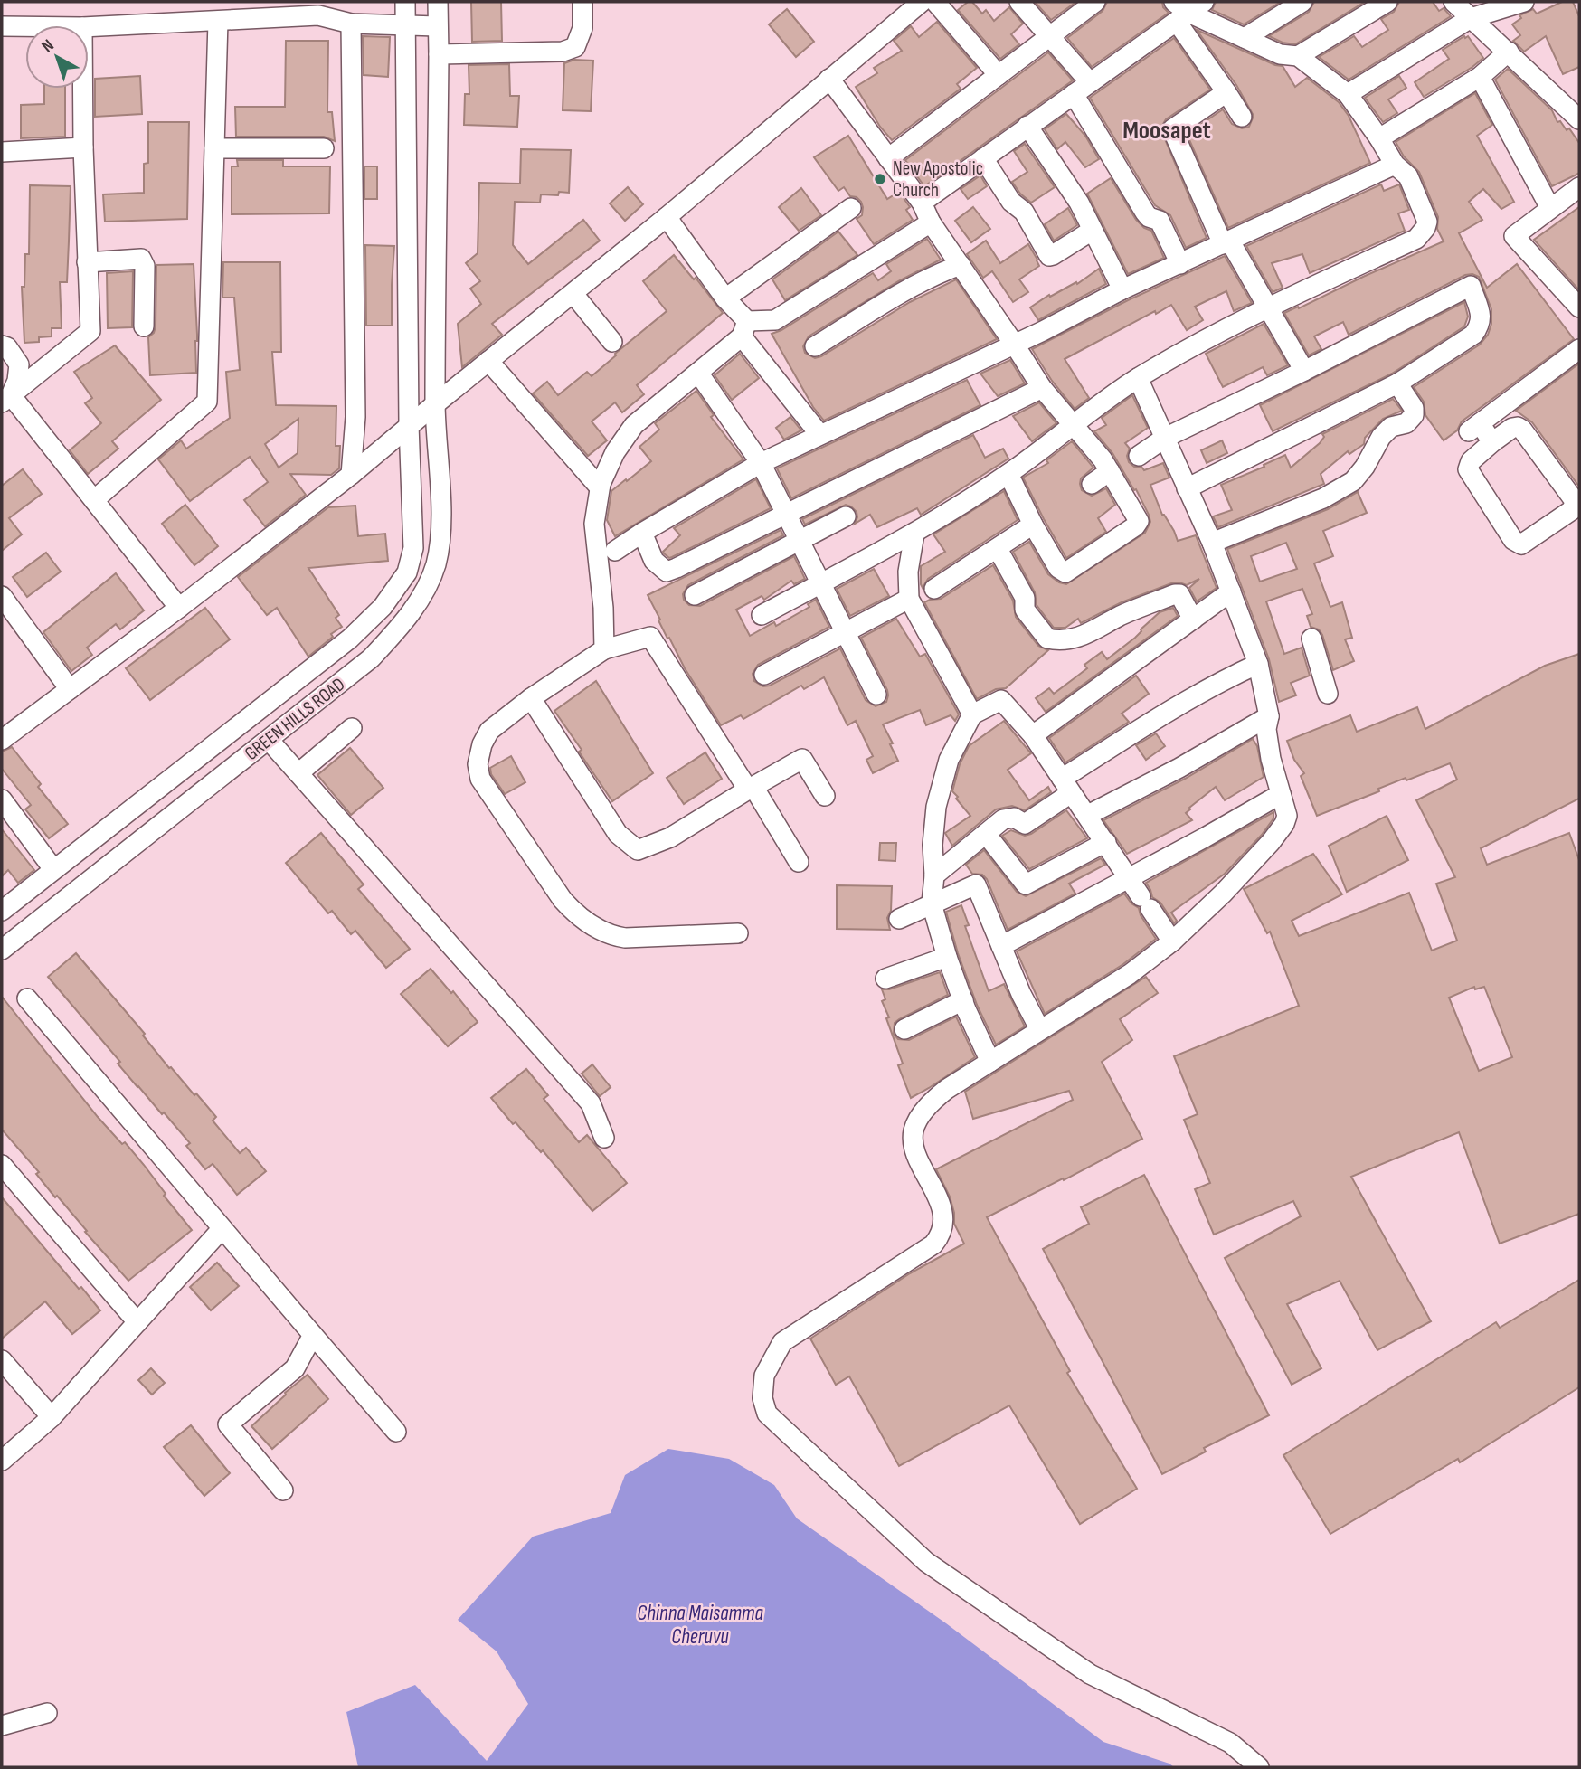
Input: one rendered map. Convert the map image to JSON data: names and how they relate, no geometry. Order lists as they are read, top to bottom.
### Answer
{
  "streets": {
    "street": ["GREEN HILLS ROAD"]
  },
  "districts": ["Moosapet"],
  "water": ["Chinna Maisamma Cheruvu"],
  "places": ["New Apostolic Church"],
  "north": "top left"
}
